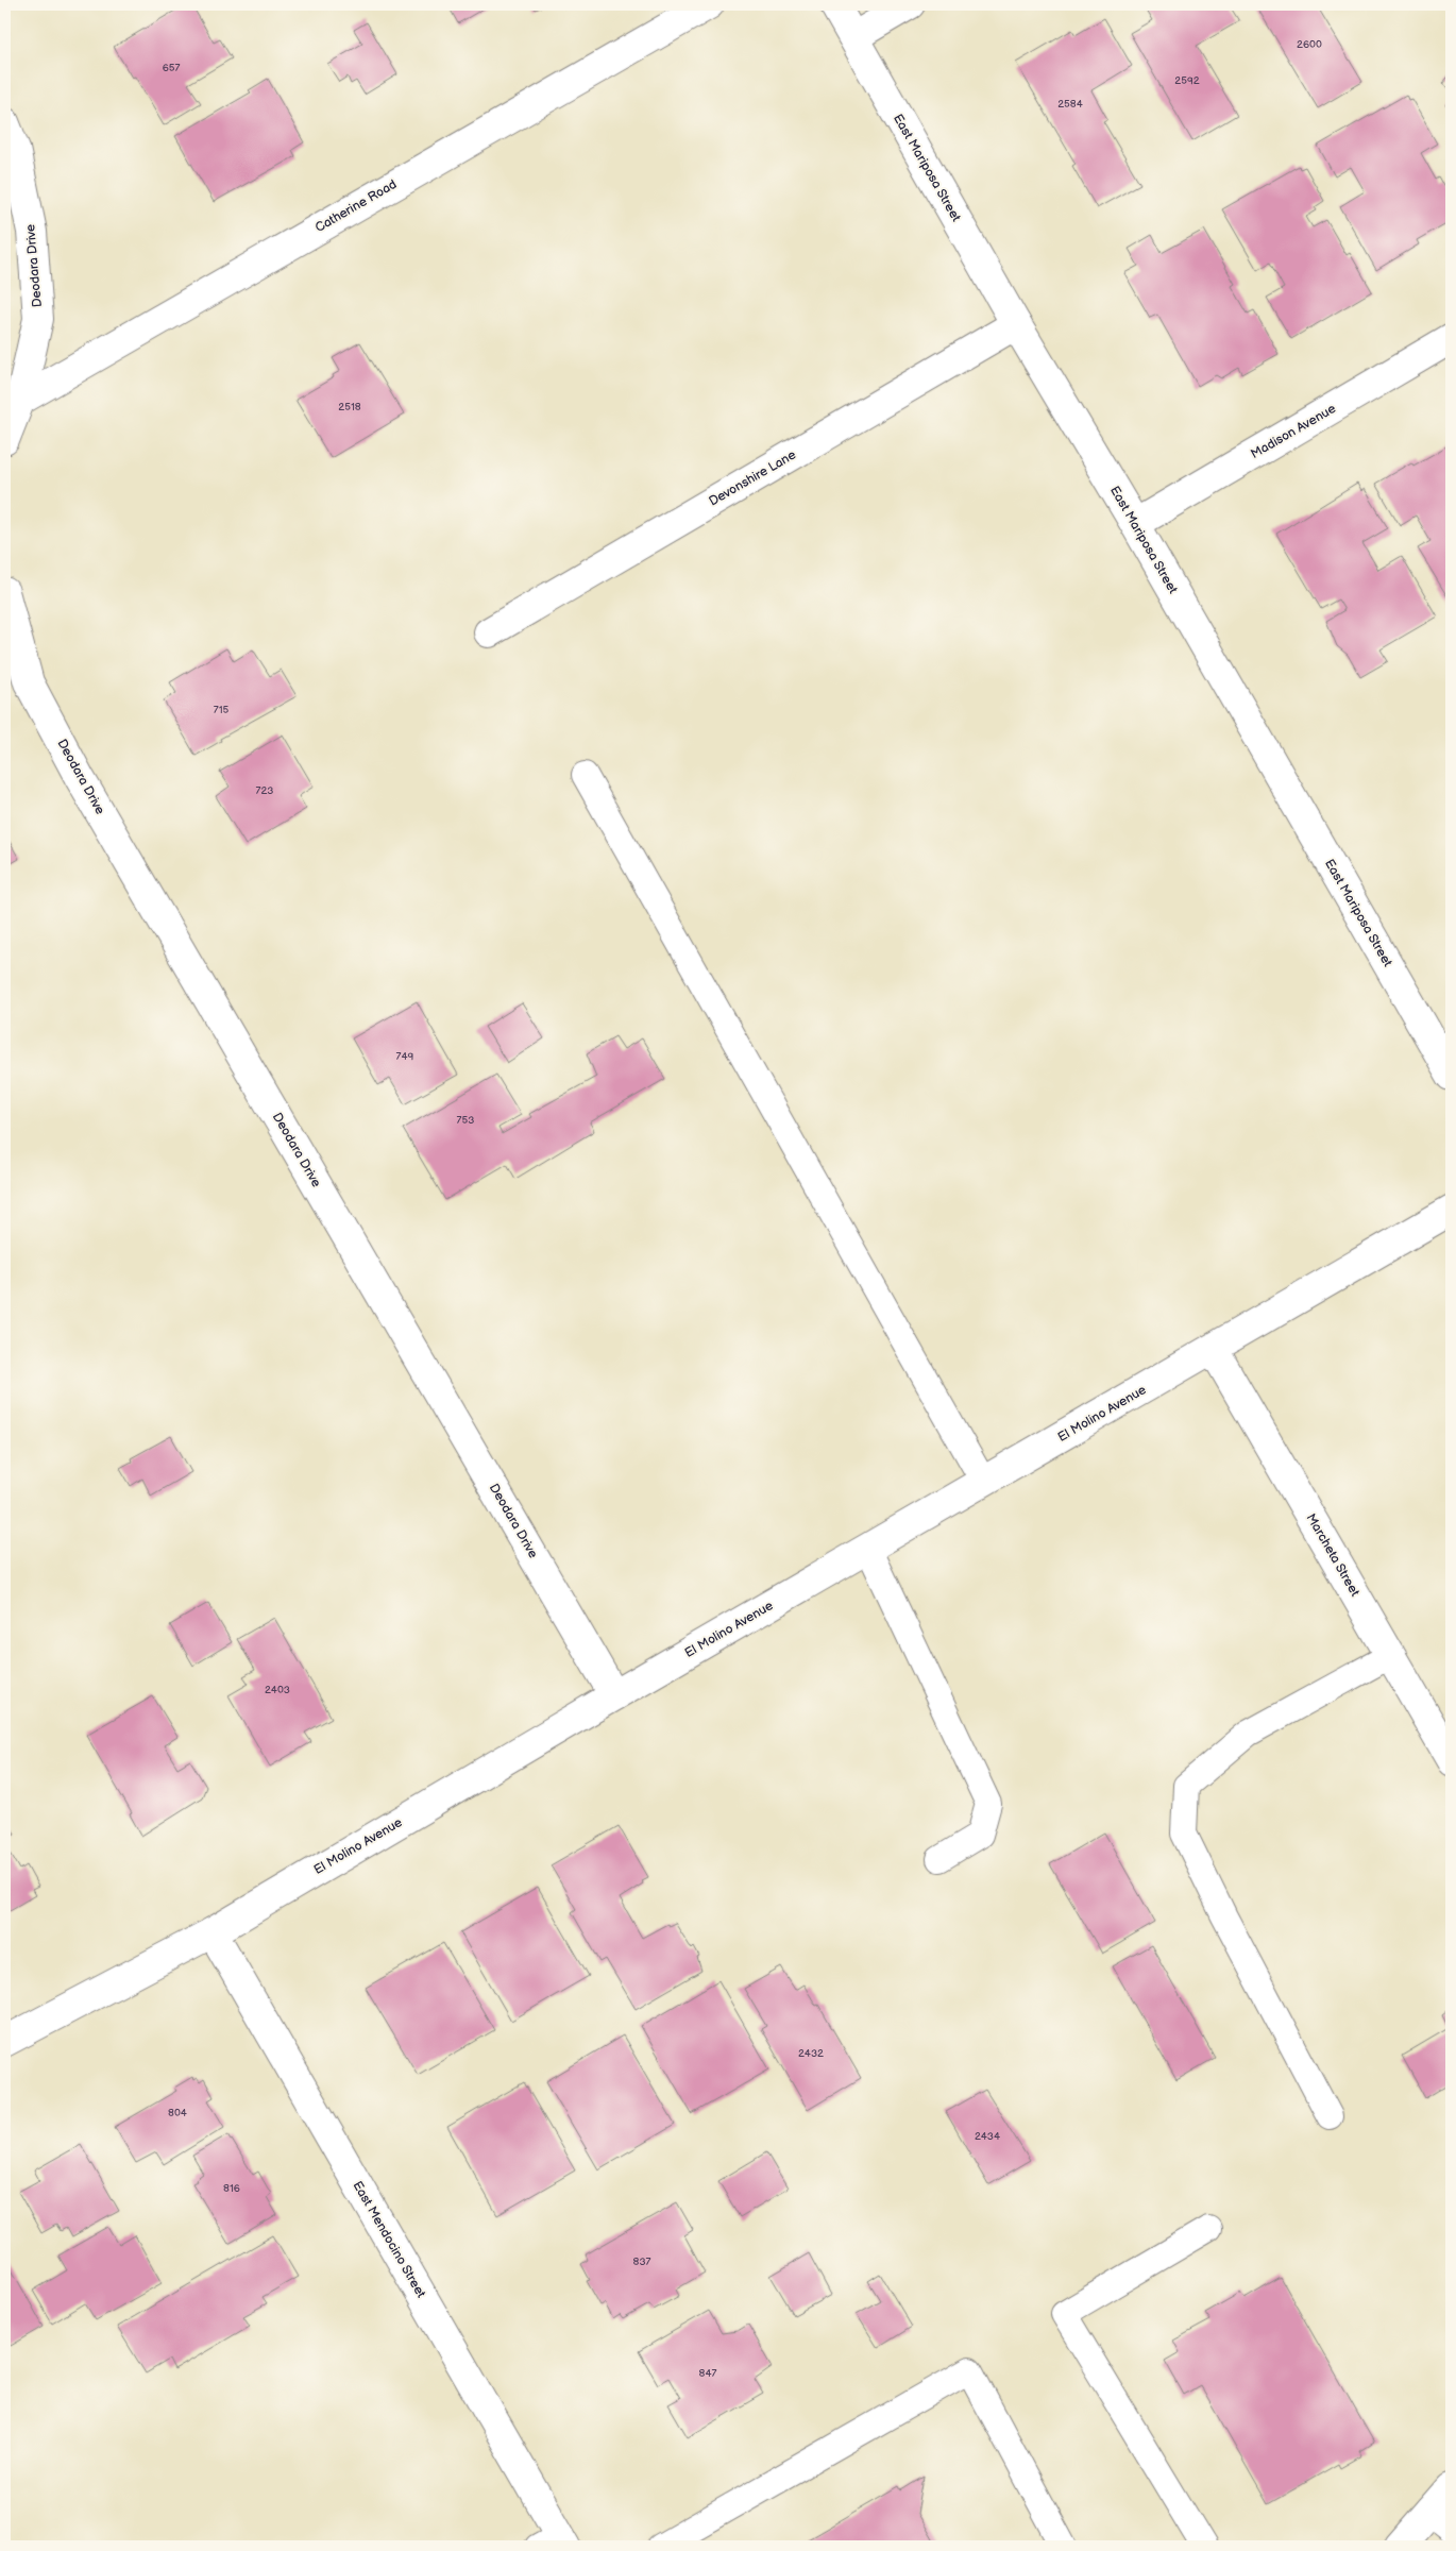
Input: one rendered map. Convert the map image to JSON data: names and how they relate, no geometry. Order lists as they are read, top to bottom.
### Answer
{
  "streets": {
    "street": [
      "East Mariposa Street",
      "Catherine Road",
      "Deodara Drive",
      "Madison Avenue",
      "Devonshire Lane",
      "El Molino Avenue",
      "Marcheta Street",
      "East Mendocino Street"
    ]
  },
  "crossings": [
    ["East Mariposa Street", "Madison Avenue"],
    ["East Mariposa Street", "Devonshire Lane"],
    ["Catherine Road", "Deodara Drive"],
    ["Deodara Drive", "El Molino Avenue"],
    ["El Molino Avenue", "Marcheta Street"],
    ["El Molino Avenue", "East Mendocino Street"]
  ],
  "house_numbers": [
    "2600",
    "657",
    "2592",
    "2584",
    "2518",
    "715",
    "723",
    "749",
    "753",
    "2403",
    "2432",
    "804",
    "2434",
    "816",
    "837",
    "847"
  ]
}
